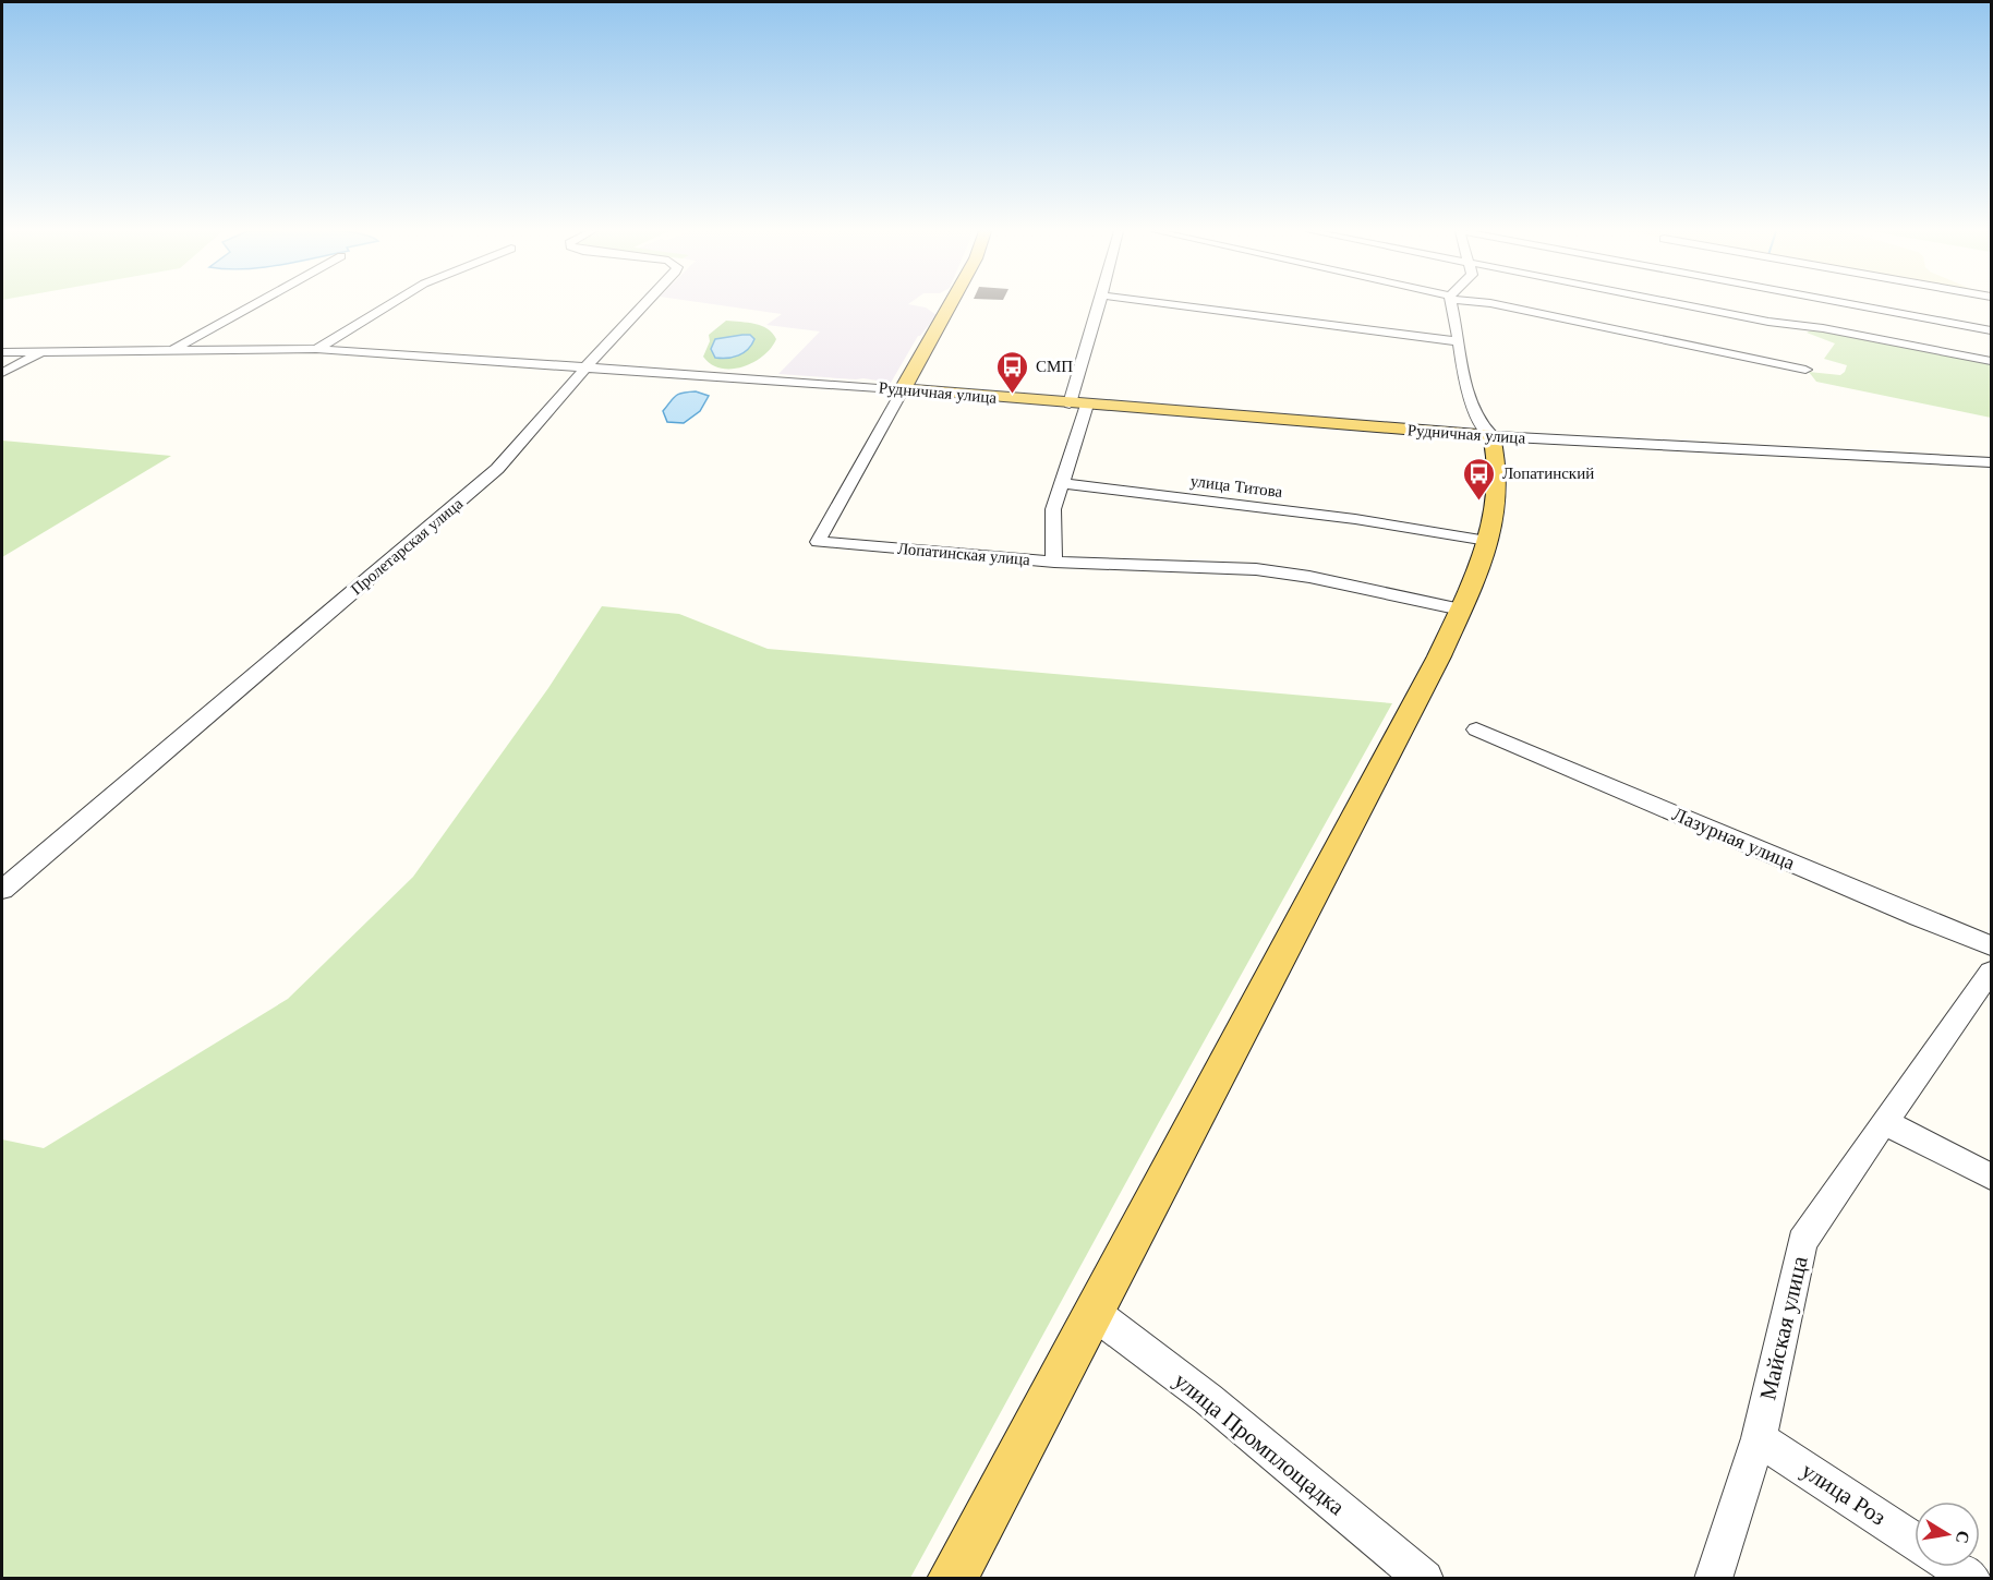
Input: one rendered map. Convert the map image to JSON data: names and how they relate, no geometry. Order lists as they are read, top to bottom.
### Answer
{
  "streets": {
    "main road": ["Рудничная улица", "Лопатинская улица"],
    "street": [
      "улица Титова",
      "Пролетарская улица",
      "Лазурная улица",
      "Майская улица",
      "улица Промплощадка",
      "улица Роз"
    ]
  },
  "crossings": [
    ["Рудничная улица", "Пролетарская улица"],
    ["Рудничная улица", "Лопатинская улица"],
    ["Майская улица", "улица Роз"]
  ],
  "places": {
    "bus stop": ["СМП", "Лопатинский"]
  },
  "north": "right"
}
